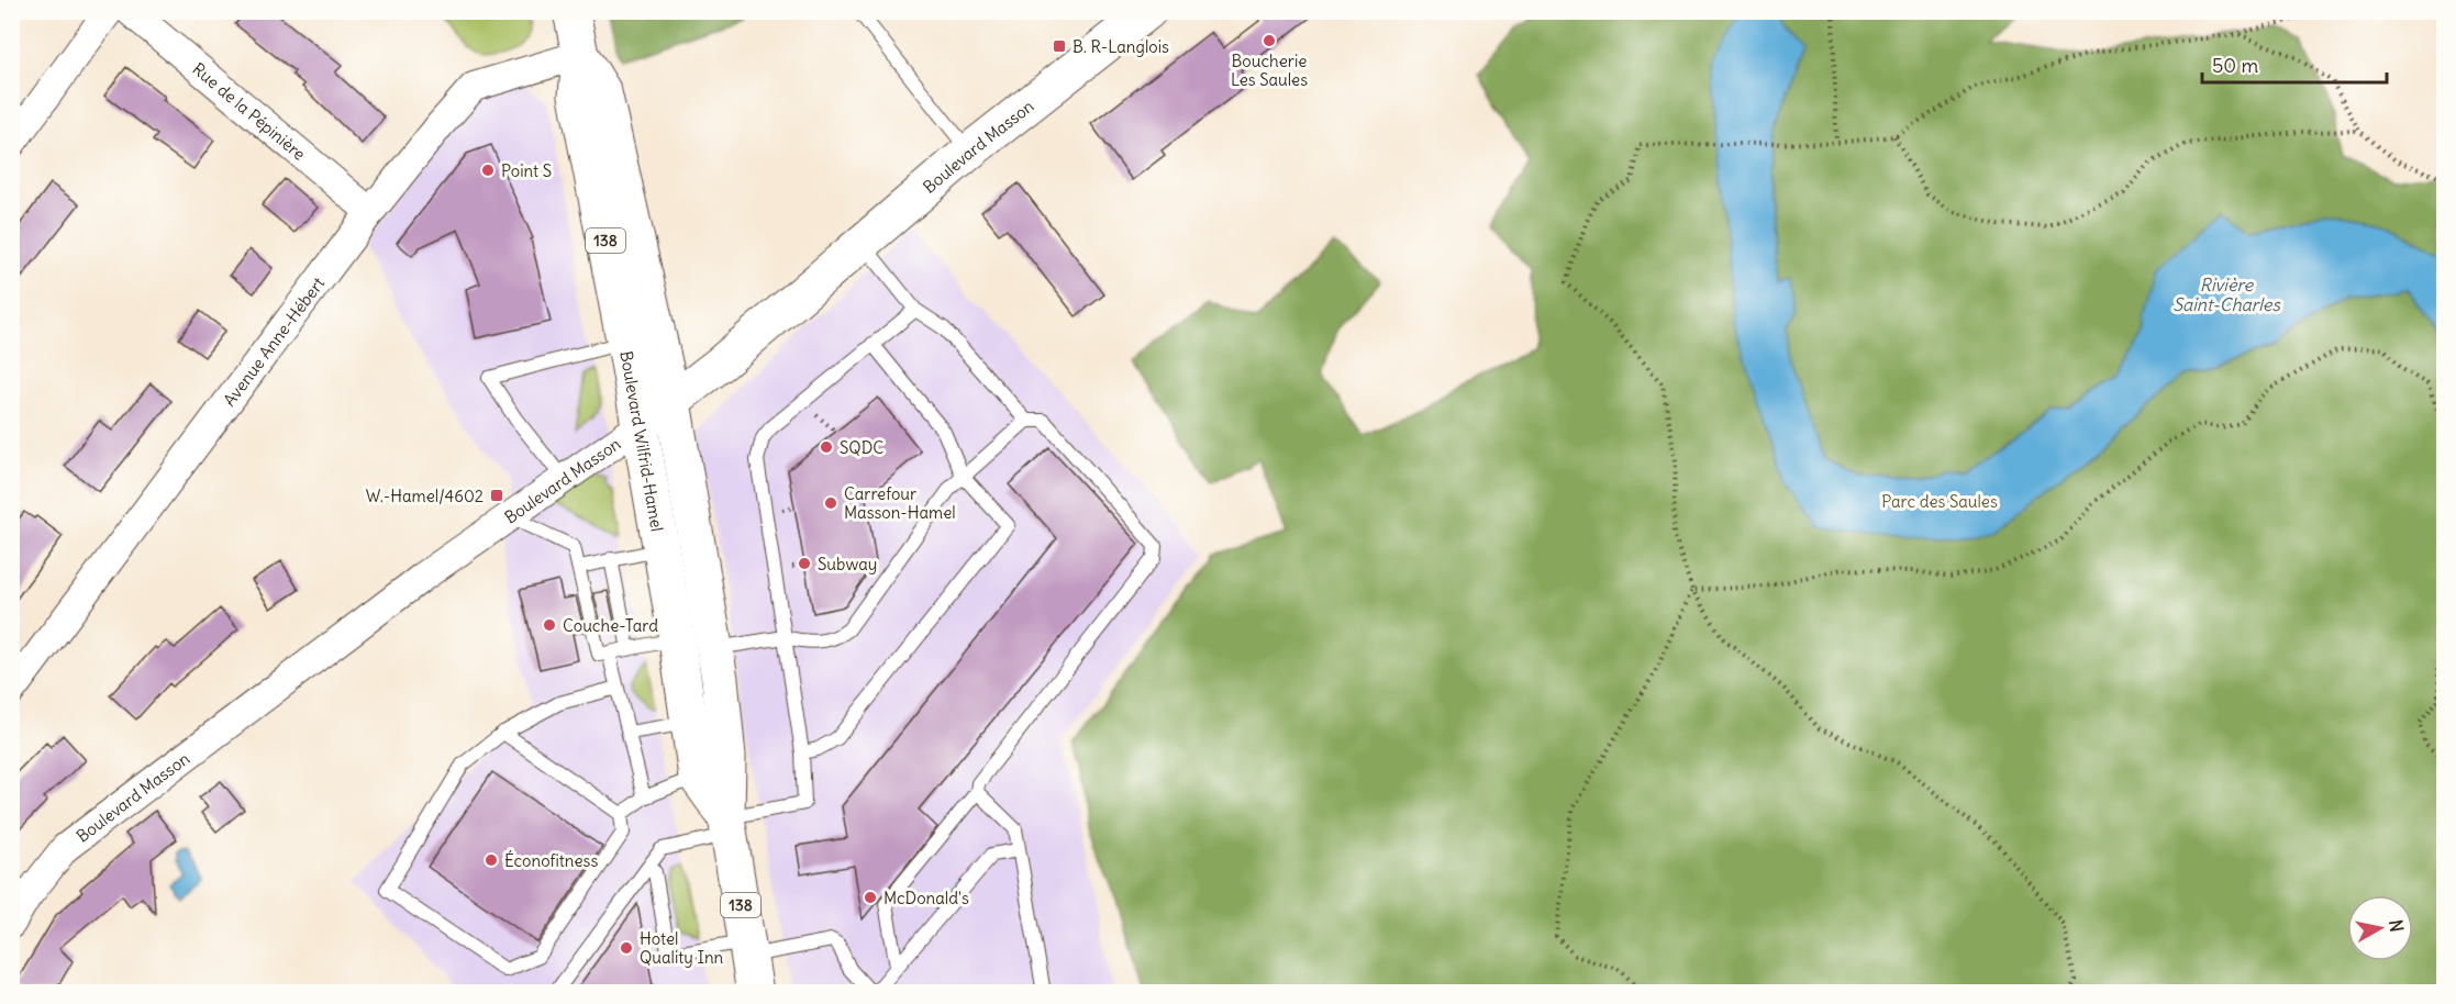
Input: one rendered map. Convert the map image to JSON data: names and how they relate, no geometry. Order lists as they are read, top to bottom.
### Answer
{
  "streets": {
    "main road": ["Boulevard Masson", "138", "Boulevard Wilfrid-Hamel"],
    "street": ["Rue de la Pépinière", "Avenue Anne-Hébert"]
  },
  "crossings": [
    ["Rue de la Pépinière", "Avenue Anne-Hébert"],
    ["Boulevard Masson", "Boulevard Wilfrid-Hamel"],
    ["Avenue Anne-Hébert", "Boulevard Wilfrid-Hamel"]
  ],
  "water": ["Rivière Saint-Charles"],
  "parks": ["Parc des Saules"],
  "places": {
    "other": [
      "Boucherie Les Saules",
      "Point S",
      "SQDC",
      "Carrefour Masson-Hamel",
      "Subway",
      "Couche-Tard",
      "Éconofitness",
      "McDonald's",
      "Hotel Quality Inn"
    ],
    "transit": ["B. R-Langlois", "W.-Hamel/4602"]
  },
  "scale_bar": "50 m",
  "north": "right"
}
